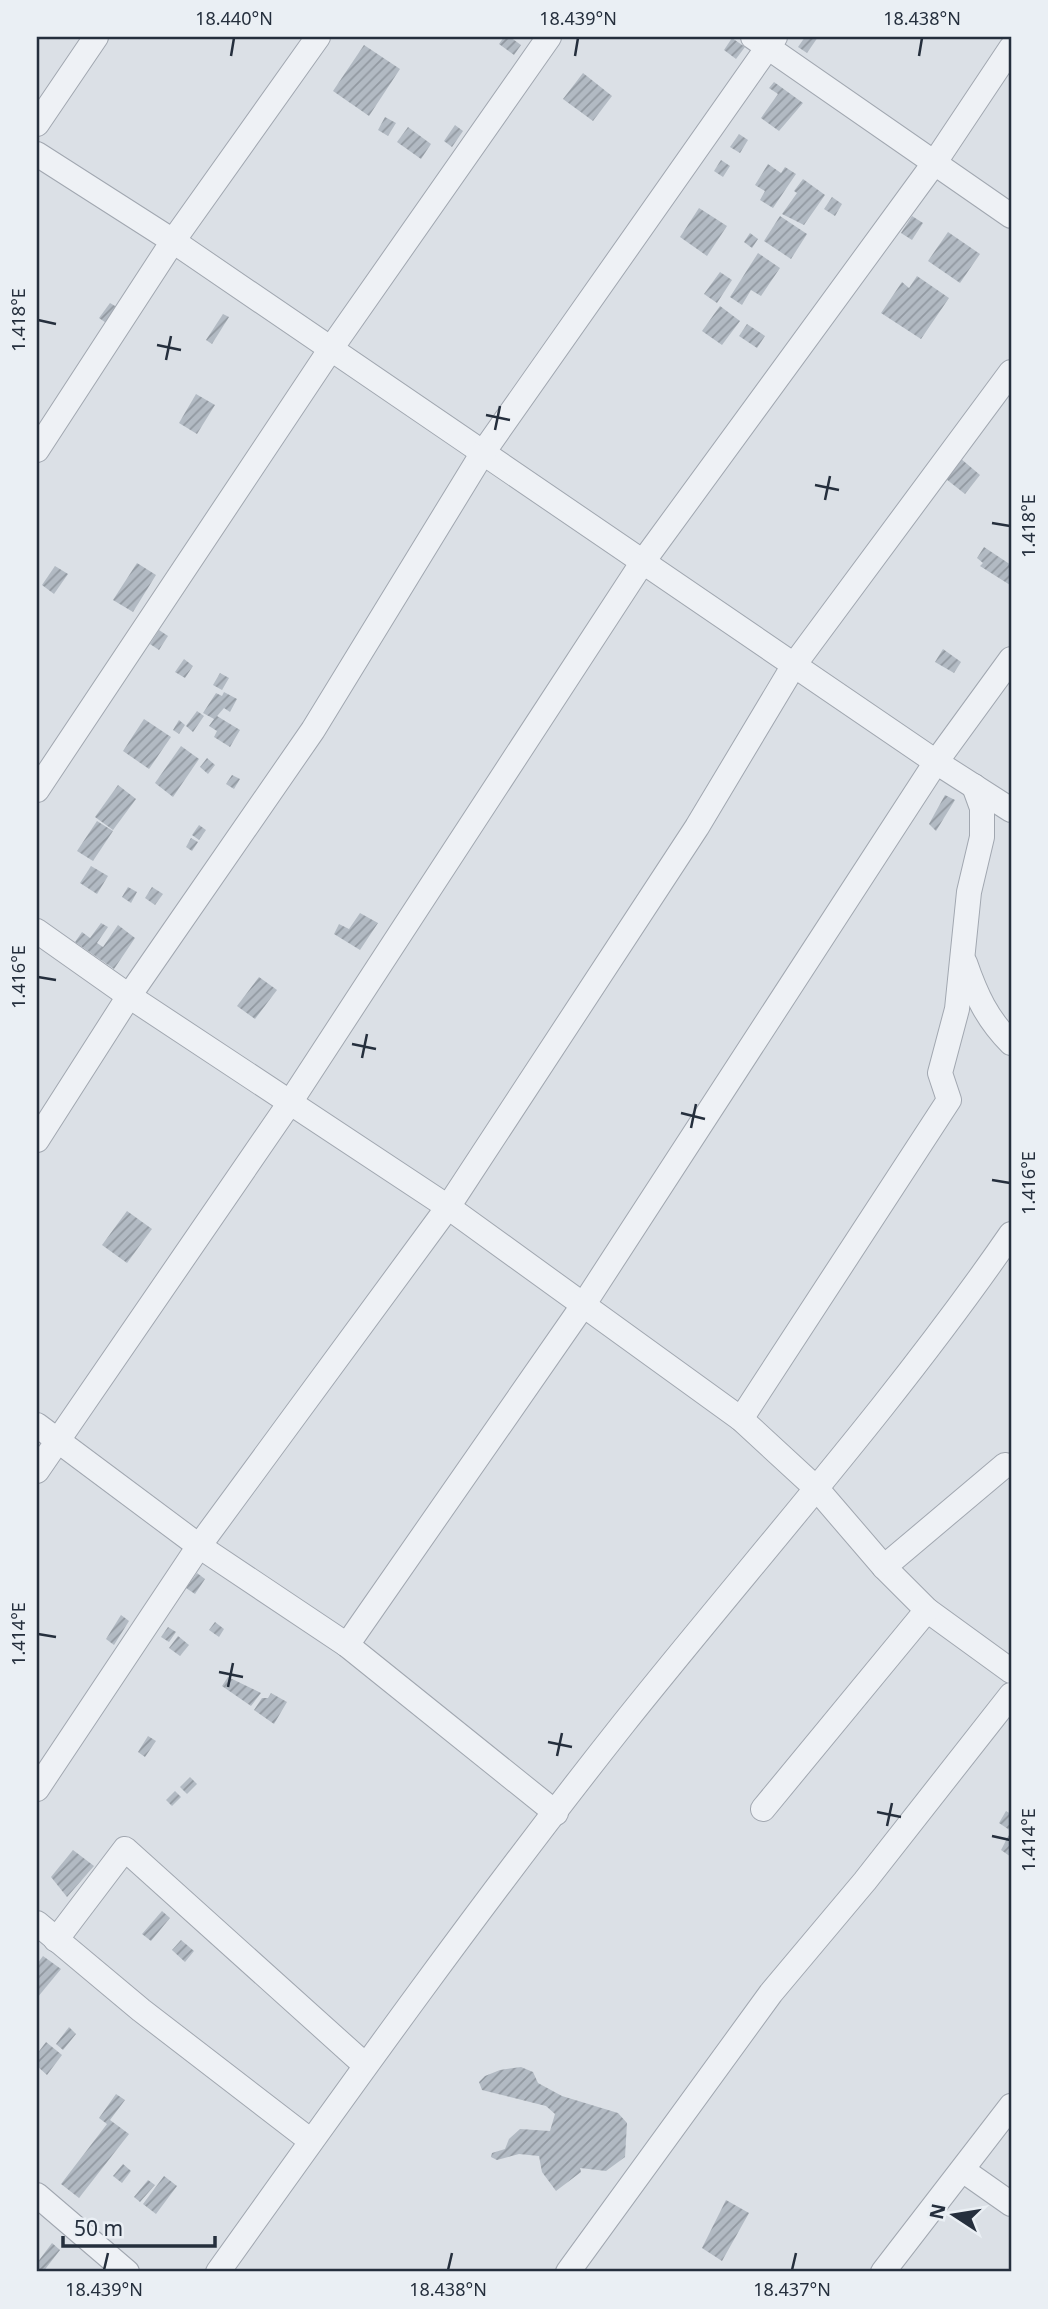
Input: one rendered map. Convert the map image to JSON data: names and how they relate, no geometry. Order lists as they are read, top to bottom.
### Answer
{
  "scale_bar": "50 m",
  "north": "left",
  "coordinates": [
    "18.440°N",
    "18.439°N",
    "18.438°N",
    "1.418°E",
    "1.416°E",
    "1.414°E",
    "18.437°N"
  ]
}
